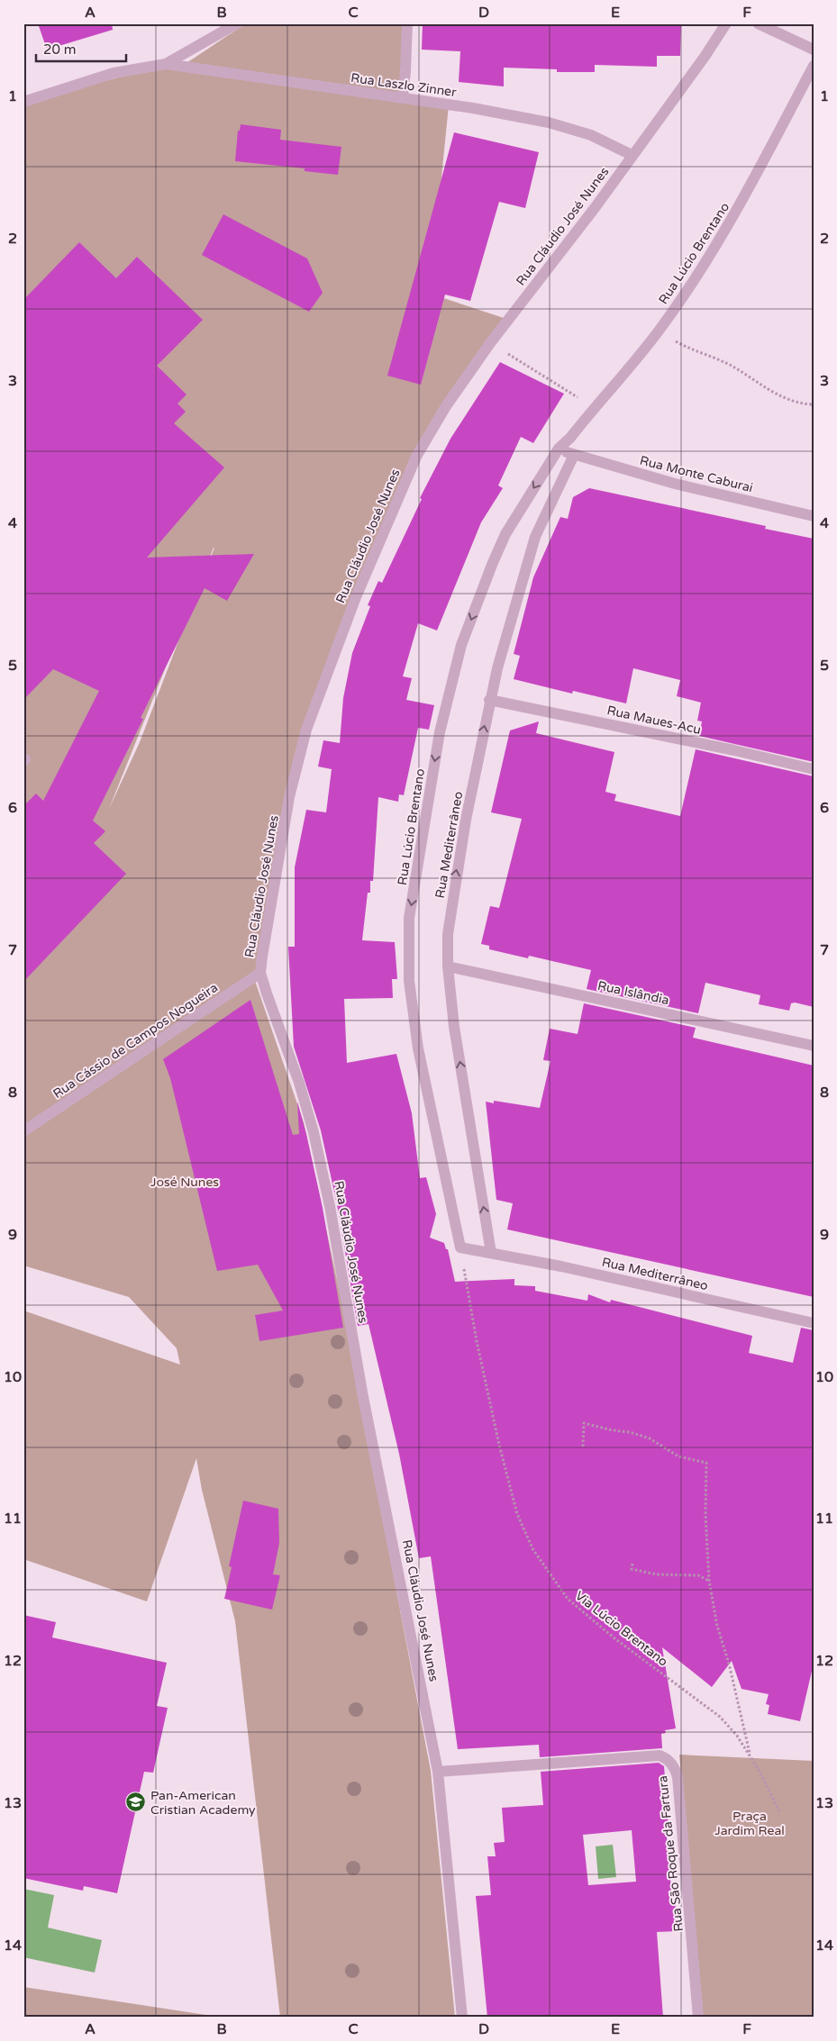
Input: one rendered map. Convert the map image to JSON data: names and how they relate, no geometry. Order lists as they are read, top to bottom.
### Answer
{
  "streets": {
    "street": [
      "Rua Laszlo Zinner",
      "Rua Cláudio José Nunes",
      "Rua Lúcio Brentano",
      "Rua Monte Caburai",
      "Rua Maues-Acu",
      "Rua Mediterrâneo",
      "Rua Islândia",
      "Rua Cássio de Campos Nogueira",
      "Rua São Roque da Fartura"
    ],
    "path": ["Via Lúcio Brentano"]
  },
  "crossings": [
    ["Rua Laszlo Zinner", "Rua Cláudio José Nunes"],
    ["Rua Cláudio José Nunes", "Rua Cássio de Campos Nogueira"],
    ["Rua Cláudio José Nunes", "Rua São Roque da Fartura"],
    ["Rua Lúcio Brentano", "Rua Monte Caburai"],
    ["Rua Lúcio Brentano", "Rua Mediterrâneo"],
    ["Rua Lúcio Brentano", "Via Lúcio Brentano"],
    ["Rua Monte Caburai", "Rua Mediterrâneo"],
    ["Rua Maues-Acu", "Rua Mediterrâneo"],
    ["Rua Mediterrâneo", "Rua Islândia"],
    ["Rua Mediterrâneo", "Via Lúcio Brentano"]
  ],
  "one_way": ["Rua Lúcio Brentano", "Rua Mediterrâneo"],
  "parks": ["José Nunes", "Praça Jardim Real"],
  "places": {
    "school or university": ["Pan-American Cristian Academy"]
  },
  "scale_bar": "20 m",
  "grid": {
    "columns": [
      "A",
      "B",
      "C",
      "D",
      "E",
      "F"
    ],
    "rows": [
      "1",
      "2",
      "3",
      "4",
      "5",
      "6",
      "7",
      "8",
      "9",
      "10",
      "11",
      "12",
      "13",
      "14"
    ]
  }
}
